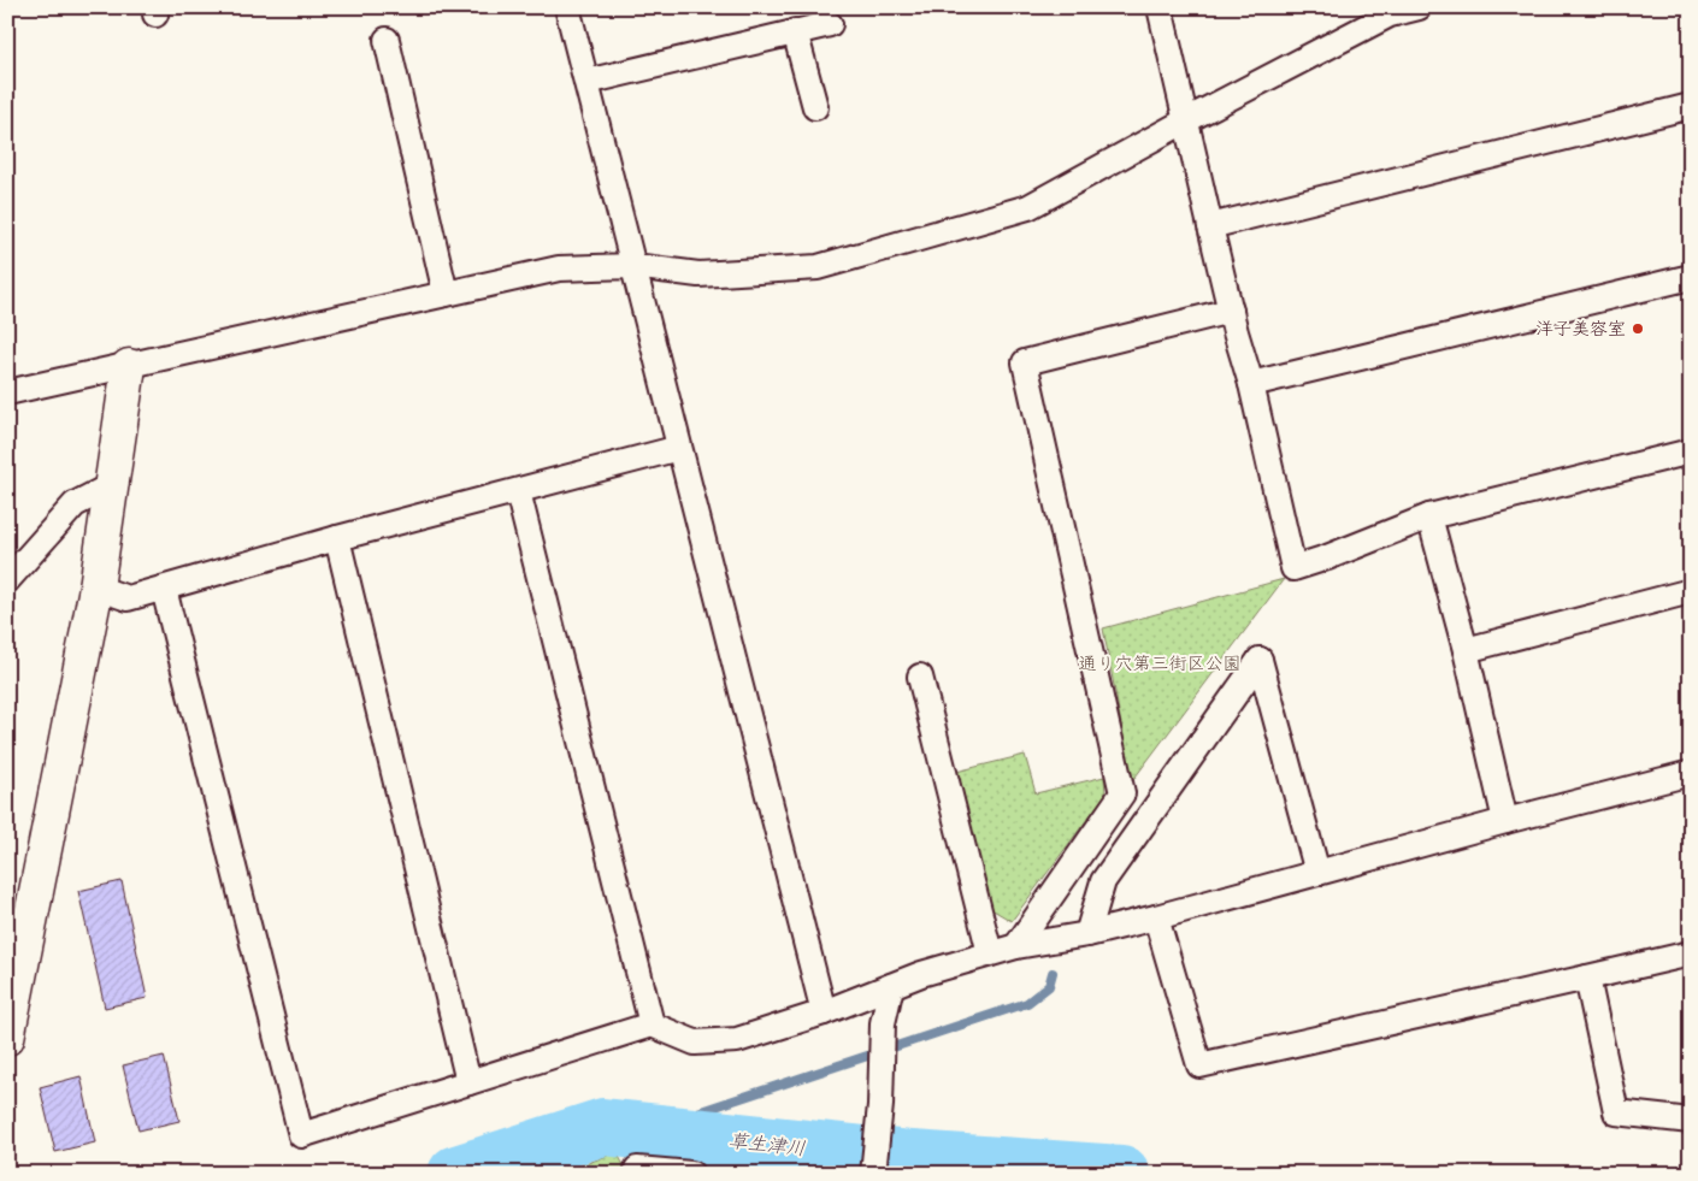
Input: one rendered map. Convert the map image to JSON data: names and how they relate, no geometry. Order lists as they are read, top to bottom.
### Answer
{
  "water": ["草生津川"],
  "parks": ["通り穴第三街区公園"],
  "places": ["洋子美容室"]
}
